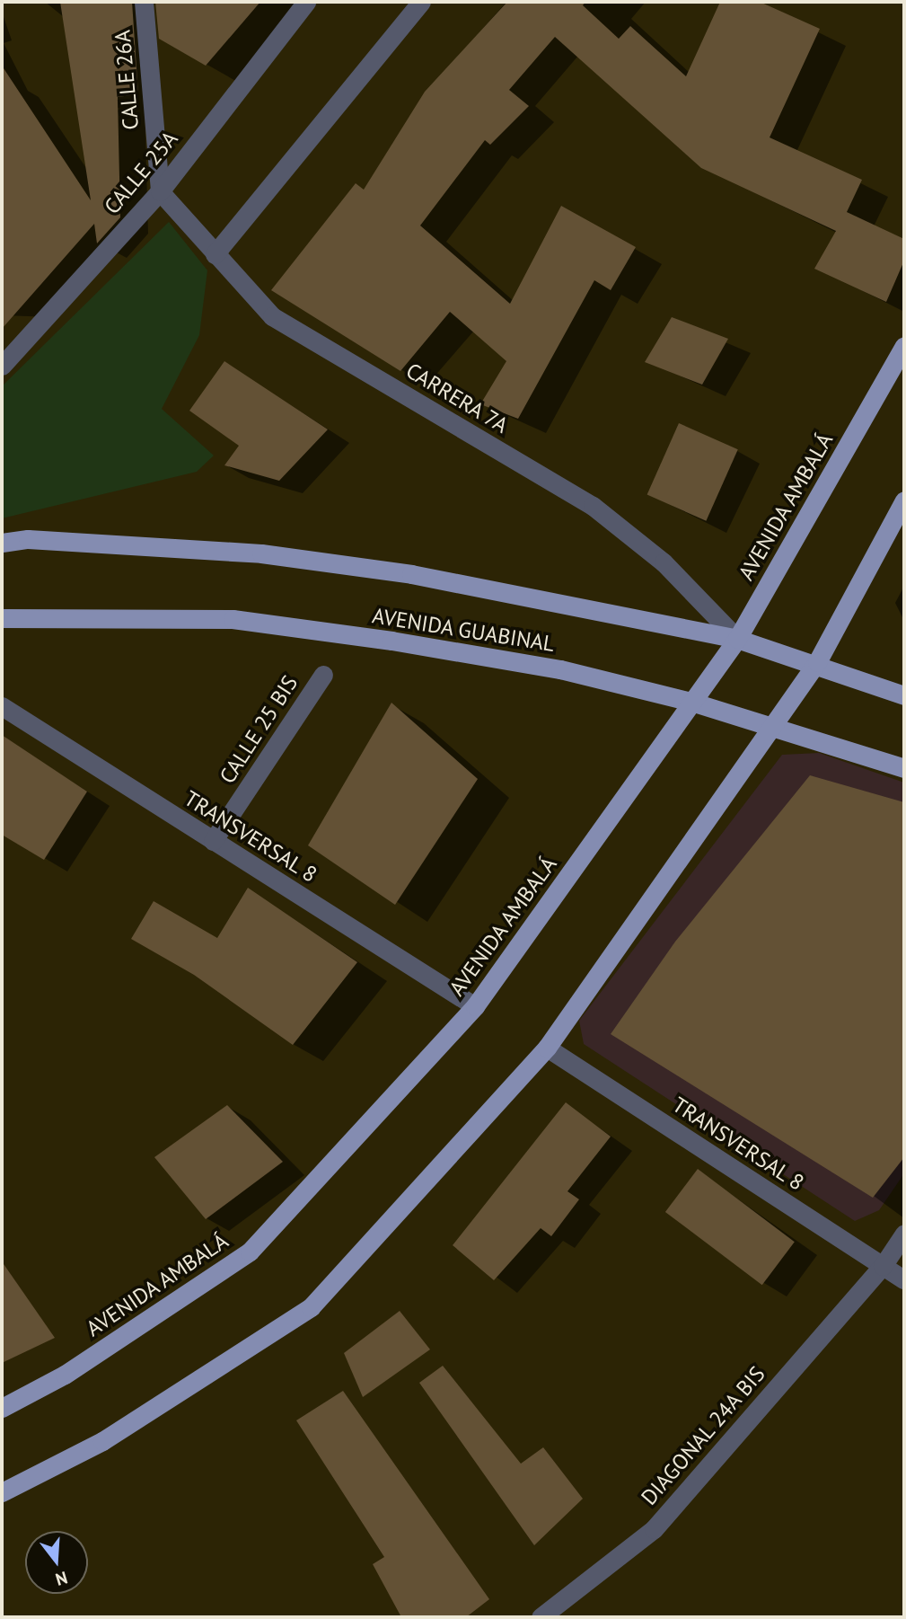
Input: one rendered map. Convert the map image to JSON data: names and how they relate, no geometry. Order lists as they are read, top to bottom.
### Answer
{
  "streets": {
    "main road": ["AVENIDA AMBALÁ", "AVENIDA GUABINAL"],
    "street": [
      "CALLE 26A",
      "CALLE 25A",
      "CARRERA 7A",
      "CALLE 25 BIS",
      "TRANSVERSAL 8",
      "DIAGONAL 24A BIS"
    ]
  },
  "crossings": [
    ["CALLE 26A", "CALLE 25A"],
    ["CALLE 26A", "CARRERA 7A"],
    ["CALLE 25A", "CARRERA 7A"],
    ["CARRERA 7A", "AVENIDA AMBALÁ"],
    ["CARRERA 7A", "AVENIDA GUABINAL"],
    ["AVENIDA AMBALÁ", "AVENIDA GUABINAL"],
    ["AVENIDA AMBALÁ", "TRANSVERSAL 8"],
    ["CALLE 25 BIS", "TRANSVERSAL 8"],
    ["TRANSVERSAL 8", "DIAGONAL 24A BIS"]
  ],
  "north": "bottom"
}
